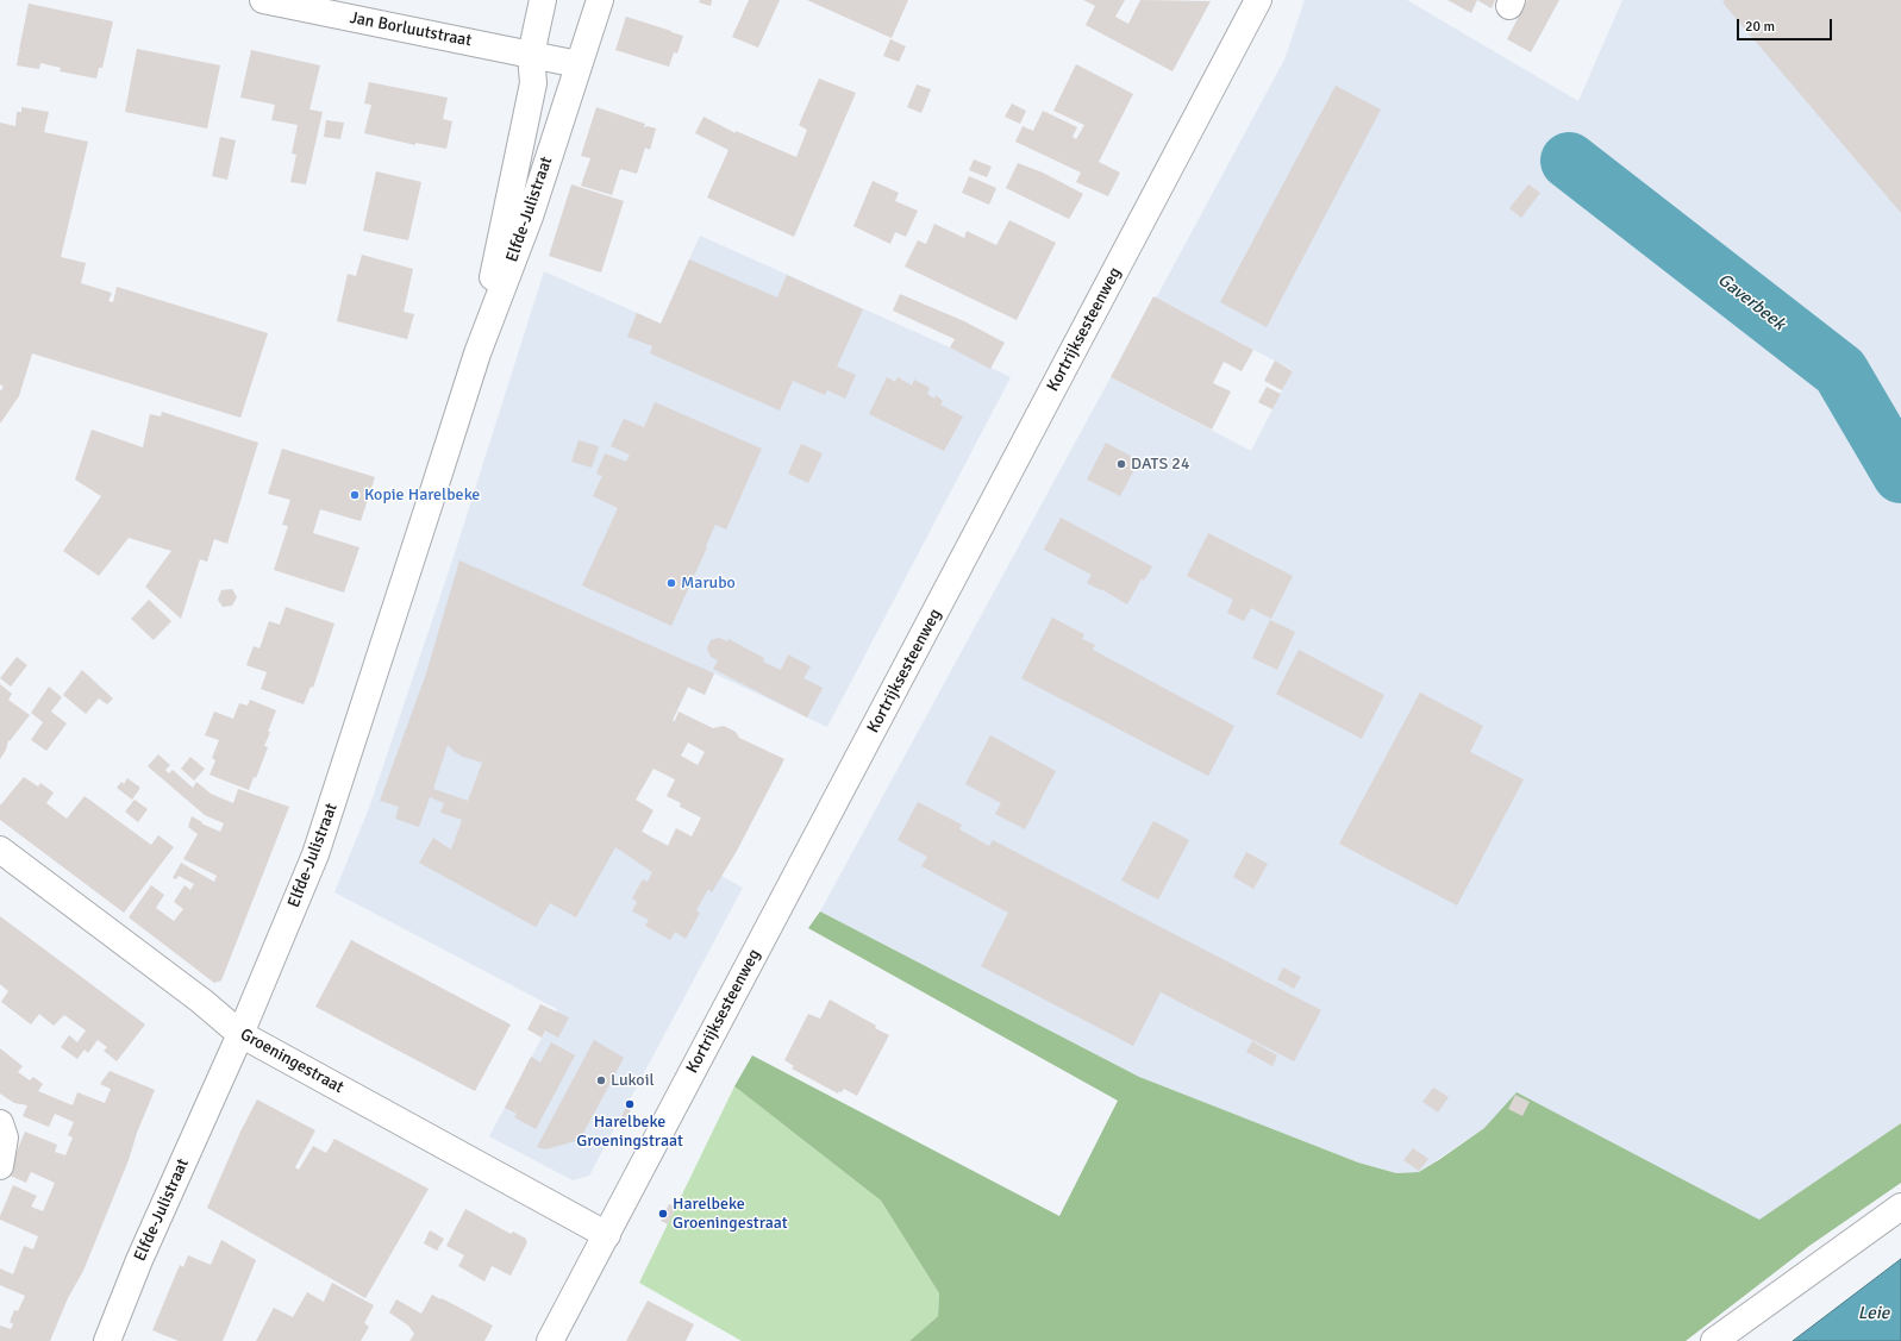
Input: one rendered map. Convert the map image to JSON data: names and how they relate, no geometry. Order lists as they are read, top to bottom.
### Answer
{
  "streets": {
    "street": [
      "Jan Borluutstraat",
      "Elfde-Julistraat",
      "Kortrijksesteenweg",
      "Groeningestraat"
    ]
  },
  "crossings": [
    ["Jan Borluutstraat", "Elfde-Julistraat"],
    ["Elfde-Julistraat", "Groeningestraat"],
    ["Kortrijksesteenweg", "Groeningestraat"]
  ],
  "water": ["Gaverbeek", "Leie"],
  "places": [
    "DATS 24",
    "Kopie Harelbeke",
    "Marubo",
    "Lukoil",
    "Harelbeke Groeningstraat",
    "Harelbeke Groeningestraat"
  ],
  "scale_bar": "20 m"
}
